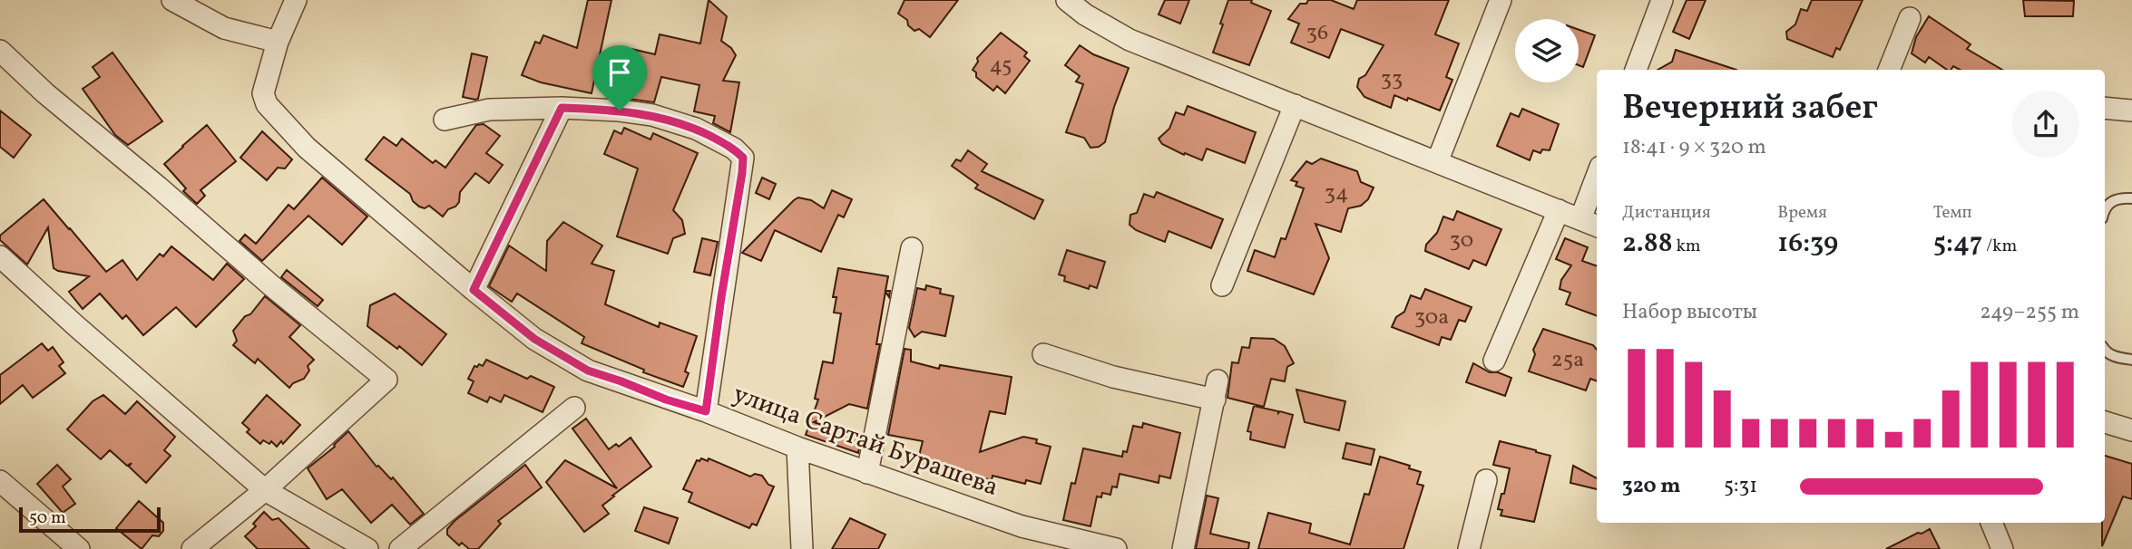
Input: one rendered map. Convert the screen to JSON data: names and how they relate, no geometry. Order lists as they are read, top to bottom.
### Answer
{
  "streets": {
    "street": ["улица Сартай Бурашева"]
  },
  "house_numbers": [
    "36",
    "45",
    "33",
    "34",
    "30",
    "30а",
    "25а"
  ],
  "scale_bar": "50 m",
  "page": {
    "heading": ["Вечерний забег", "18:41 · 9 × 320 m"],
    "stats": [
      ["Дистанция", "2.88 km"],
      ["Время", "16:39"],
      ["Темп", "5:47 /km"]
    ],
    "chart": ["Набор высоты", "249–255 m"],
    "list": [
      {
        "name": "320 m",
        "note": "5:31"
      }
    ],
    "scale": "50 m"
  }
}
